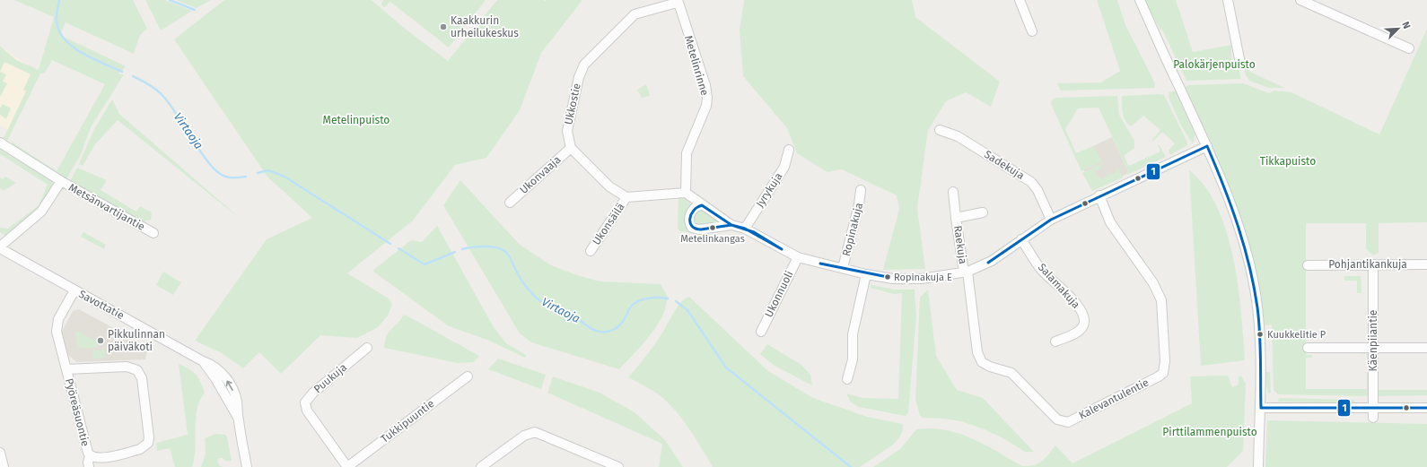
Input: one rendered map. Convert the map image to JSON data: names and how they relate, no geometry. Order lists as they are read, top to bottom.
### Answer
{
  "streets": {
    "street": [
      "Metelinrinne",
      "Ukkostie",
      "Sadekuja",
      "Ukonvaaja",
      "Jyrykuja",
      "Metsänvartijantie",
      "Ukonsäilä",
      "Ropinakuja",
      "Raekuja",
      "Pohjantikankuja",
      "Salamakuja",
      "Ukonnuoli",
      "Savottatie",
      "Käenpiiantie",
      "Puukuja",
      "Kalevantulentie",
      "Pyöreäsuontie",
      "Tukkipuuntie"
    ]
  },
  "crossings": [
    ["Metelinrinne", "Ukkostie"],
    ["Ukkostie", "Ukonvaaja"],
    ["Metsänvartijantie", "Savottatie"],
    ["Raekuja", "Kalevantulentie"],
    ["Pohjantikankuja", "Käenpiiantie"],
    ["Savottatie", "Pyöreäsuontie"],
    ["Puukuja", "Tukkipuuntie"]
  ],
  "water": ["Virtaoja"],
  "parks": [
    "Palokärjenpuisto",
    "Metelinpuisto",
    "Tikkapuisto",
    "Pirttilammenpuisto"
  ],
  "places": [
    "Kaakkurin urheilukeskus",
    "Metelinkangas",
    "Ropinakuja E",
    "Kuukkelitie P",
    "Pikkulinnan päiväkoti"
  ],
  "lines": ["transit line 1"],
  "north": "top right"
}
